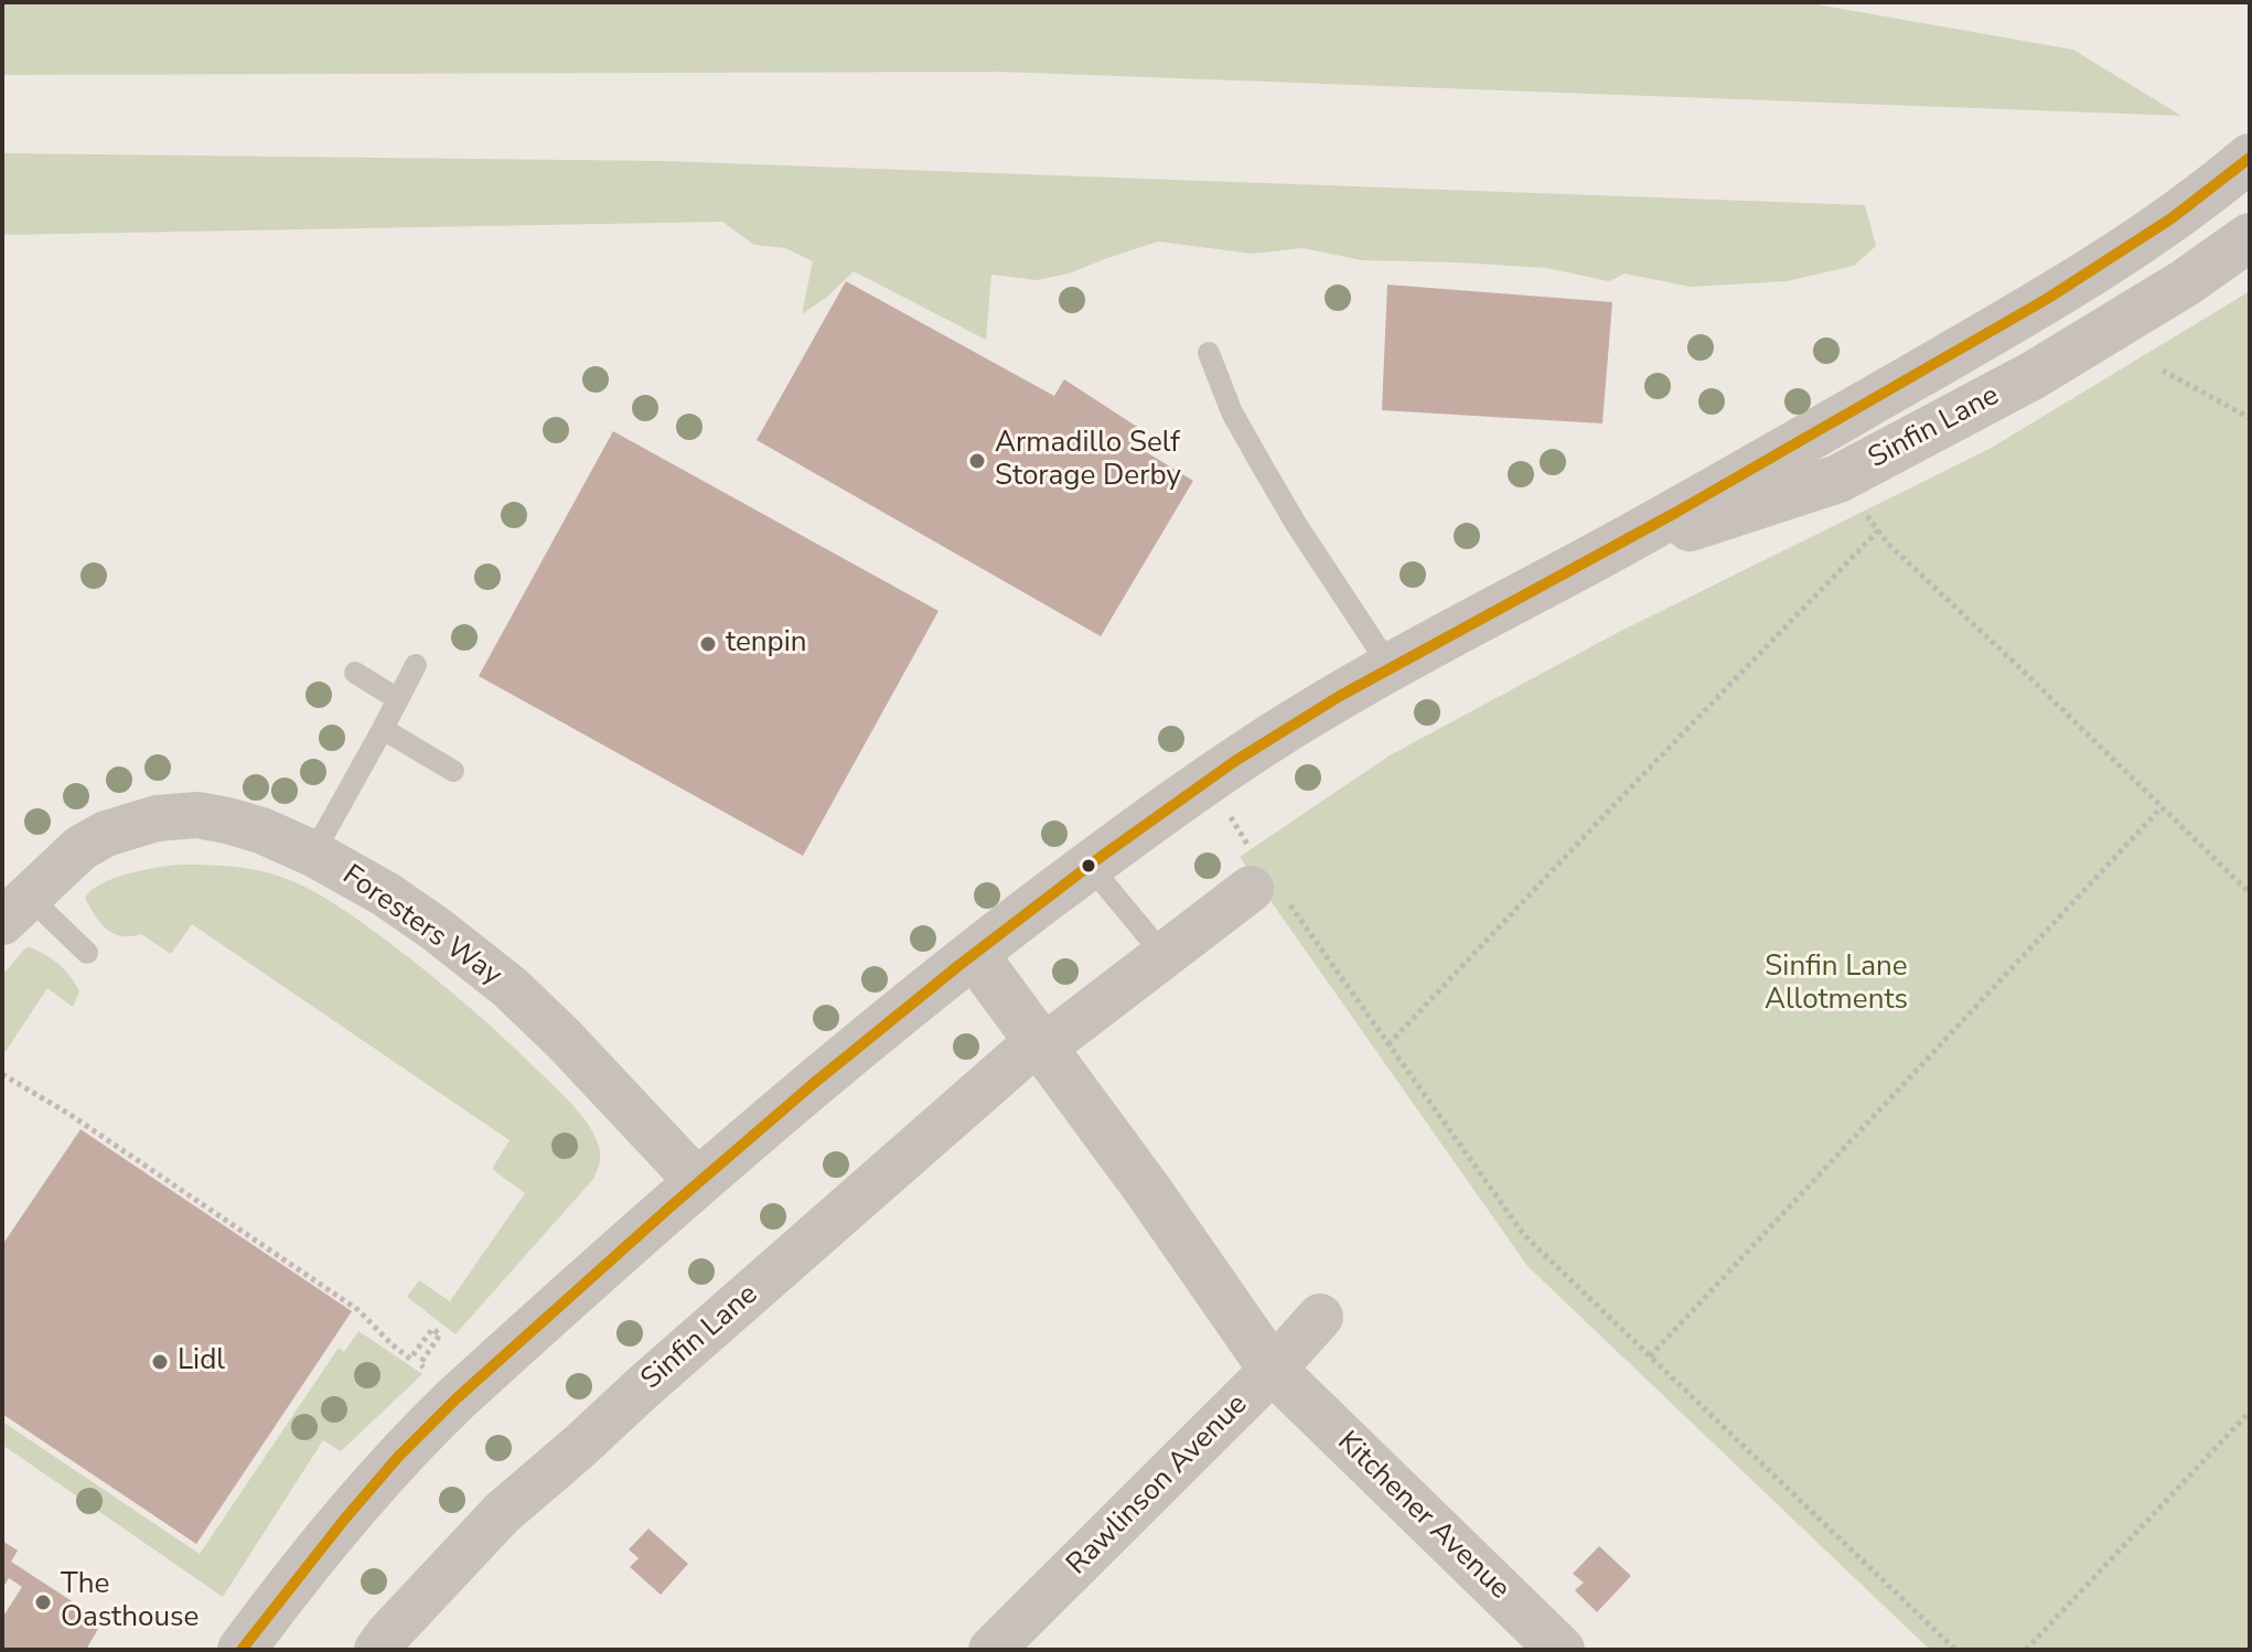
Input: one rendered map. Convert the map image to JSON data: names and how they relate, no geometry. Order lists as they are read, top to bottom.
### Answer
{
  "streets": {
    "street": [
      "Sinfin Lane",
      "Foresters Way",
      "Rawlinson Avenue",
      "Kitchener Avenue"
    ]
  },
  "crossings": [
    ["Sinfin Lane", "Foresters Way"],
    ["Sinfin Lane", "Kitchener Avenue"],
    ["Rawlinson Avenue", "Kitchener Avenue"]
  ],
  "parks": ["Sinfin Lane Allotments"],
  "places": [
    "Armadillo Self Storage Derby",
    "tenpin",
    "Lidl",
    "The Oasthouse"
  ]
}
